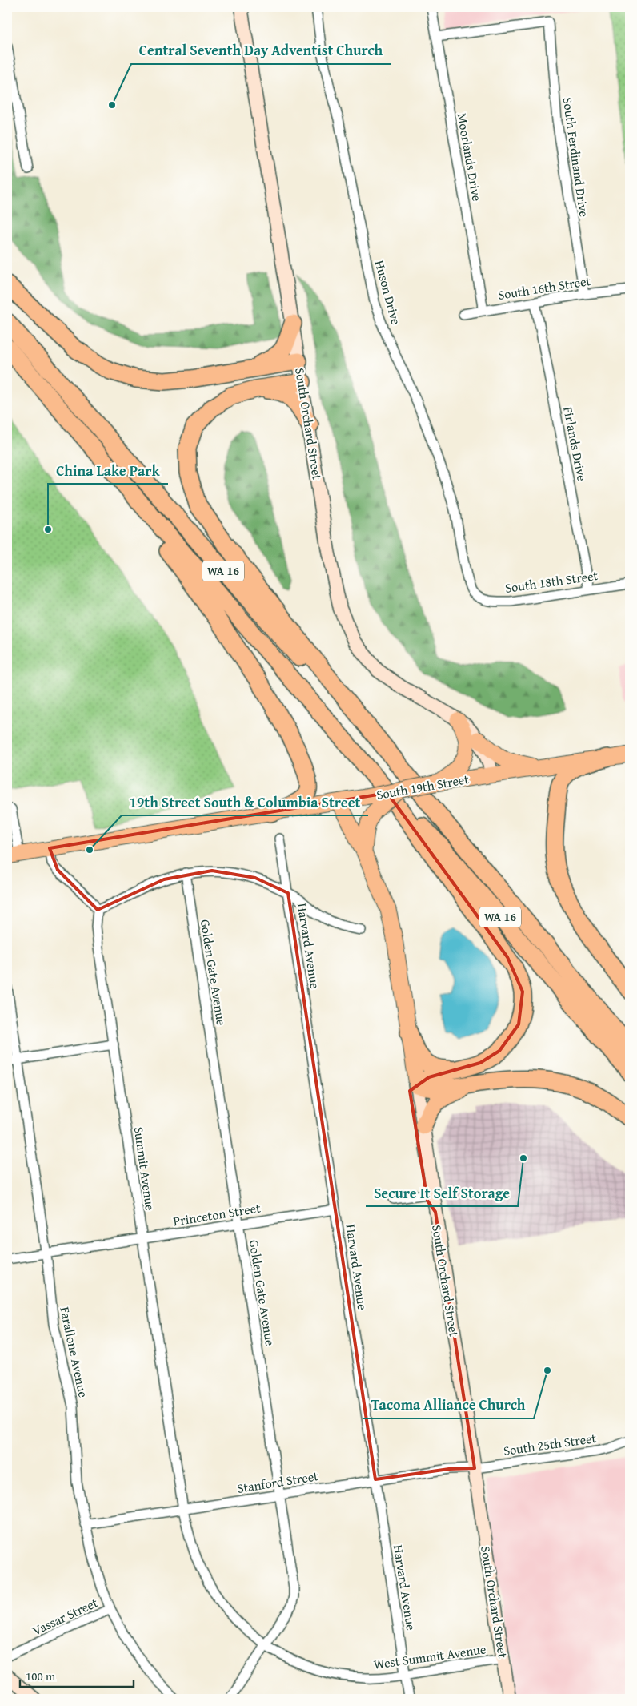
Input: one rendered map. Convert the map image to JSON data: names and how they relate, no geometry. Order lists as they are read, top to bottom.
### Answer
{
  "streets": {
    "highway": ["WA 16"],
    "main road": ["South Orchard Street", "South 19th Street"],
    "street": [
      "Moorlands Drive",
      "South Ferdinand Drive",
      "South 16th Street",
      "Huson Drive",
      "Firlands Drive",
      "South 18th Street",
      "Harvard Avenue",
      "Golden Gate Avenue",
      "Summit Avenue",
      "Princeton Street",
      "Farallone Avenue",
      "South 25th Street",
      "Stanford Street",
      "Vassar Street",
      "West Summit Avenue"
    ]
  },
  "crossings": [
    ["Moorlands Drive", "South Ferdinand Drive"],
    ["Moorlands Drive", "South 16th Street"],
    ["South Ferdinand Drive", "South 16th Street"],
    ["South 16th Street", "Firlands Drive"],
    ["Huson Drive", "South 18th Street"],
    ["South Orchard Street", "South 19th Street"],
    ["South Orchard Street", "South 25th Street"],
    ["South Orchard Street", "Stanford Street"],
    ["South Orchard Street", "West Summit Avenue"],
    ["Firlands Drive", "South 18th Street"],
    ["Harvard Avenue", "Princeton Street"],
    ["Harvard Avenue", "Stanford Street"],
    ["Harvard Avenue", "West Summit Avenue"],
    ["Golden Gate Avenue", "Princeton Street"],
    ["Golden Gate Avenue", "Stanford Street"],
    ["Golden Gate Avenue", "West Summit Avenue"],
    ["Summit Avenue", "Princeton Street"],
    ["Summit Avenue", "Stanford Street"],
    ["Summit Avenue", "West Summit Avenue"],
    ["Princeton Street", "Farallone Avenue"],
    ["Farallone Avenue", "Stanford Street"],
    ["Farallone Avenue", "Vassar Street"],
    ["South 25th Street", "Stanford Street"],
    ["Stanford Street", "West Summit Avenue"]
  ],
  "places": [
    "Central Seventh Day Adventist Church",
    "China Lake Park",
    "19th Street South & Columbia Street",
    "Secure It Self Storage",
    "Tacoma Alliance Church"
  ],
  "scale_bar": "100 m"
}
